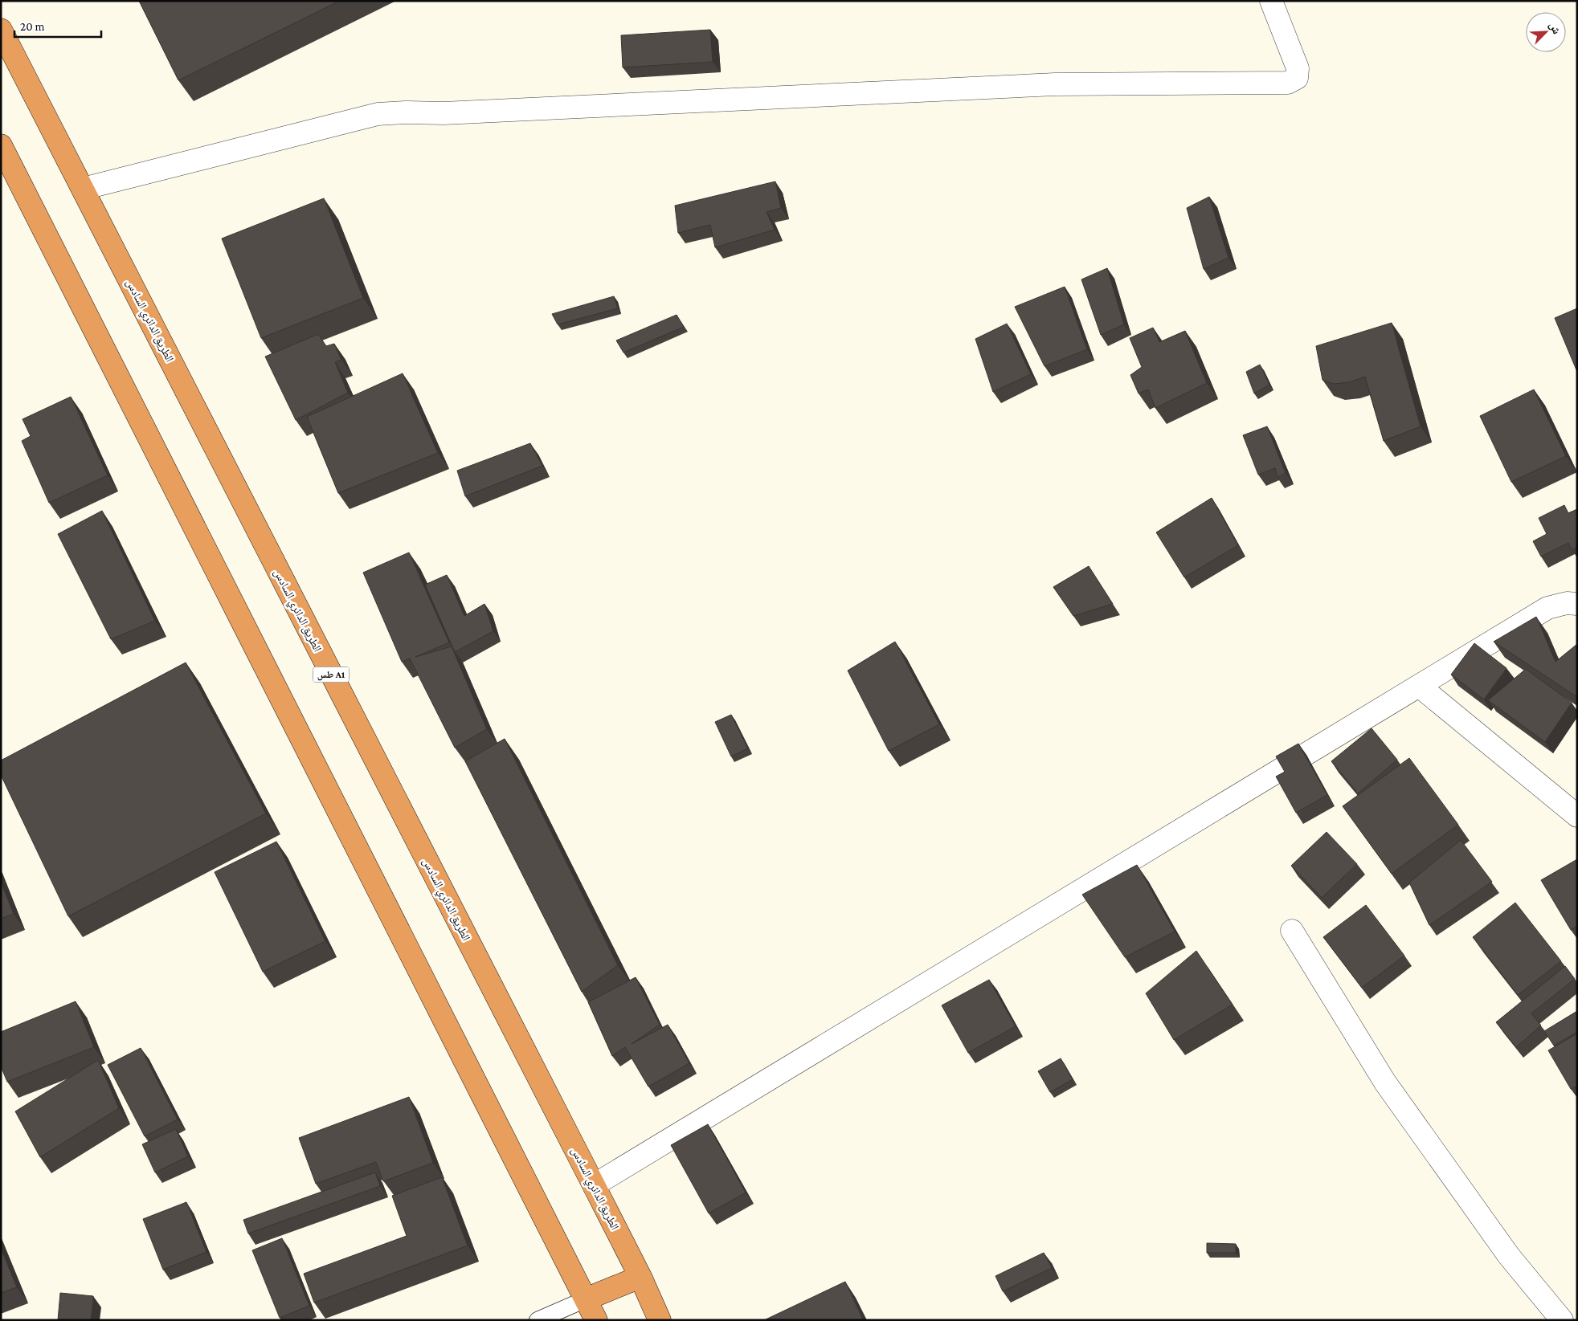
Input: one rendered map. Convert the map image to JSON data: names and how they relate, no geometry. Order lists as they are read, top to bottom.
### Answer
{
  "streets": {
    "highway": ["الطريق الدائري السادس", "طس A1"]
  },
  "scale_bar": "20 m",
  "north": "top right"
}
